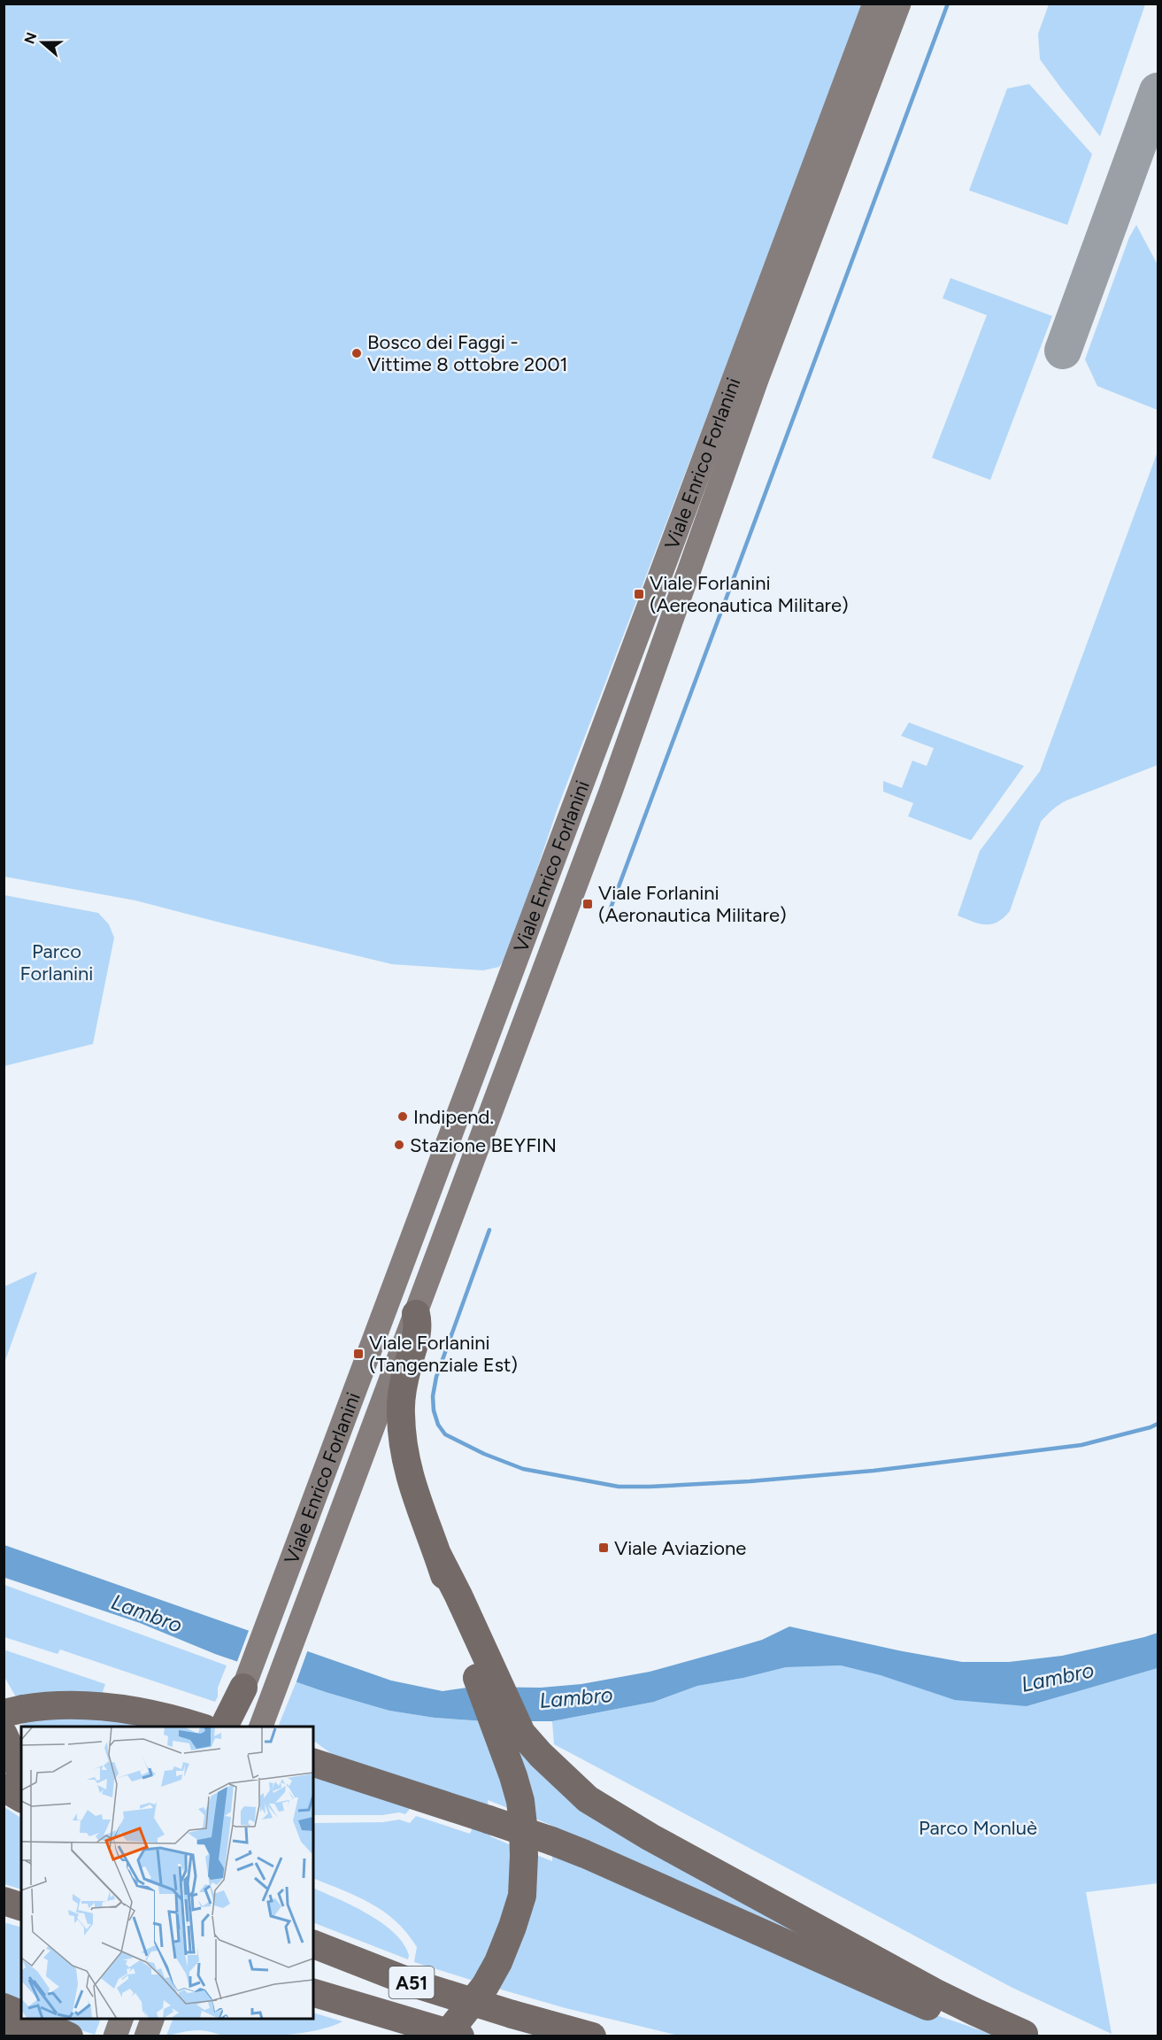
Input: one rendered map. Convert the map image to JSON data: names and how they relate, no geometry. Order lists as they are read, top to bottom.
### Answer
{
  "streets": {
    "highway": ["A51"],
    "main road": ["Viale Enrico Forlanini"]
  },
  "water": ["Lambro"],
  "parks": ["Parco Forlanini", "Parco Monluè"],
  "places": {
    "other": ["Bosco dei Faggi - Vittime 8 ottobre 2001", "Indipend.", "Stazione BEYFIN"],
    "transit": [
      "Viale Forlanini (Aereonautica Militare)",
      "Viale Forlanini (Aeronautica Militare)",
      "Viale Forlanini (Tangenziale Est)",
      "Viale Aviazione"
    ]
  },
  "north": "left"
}
